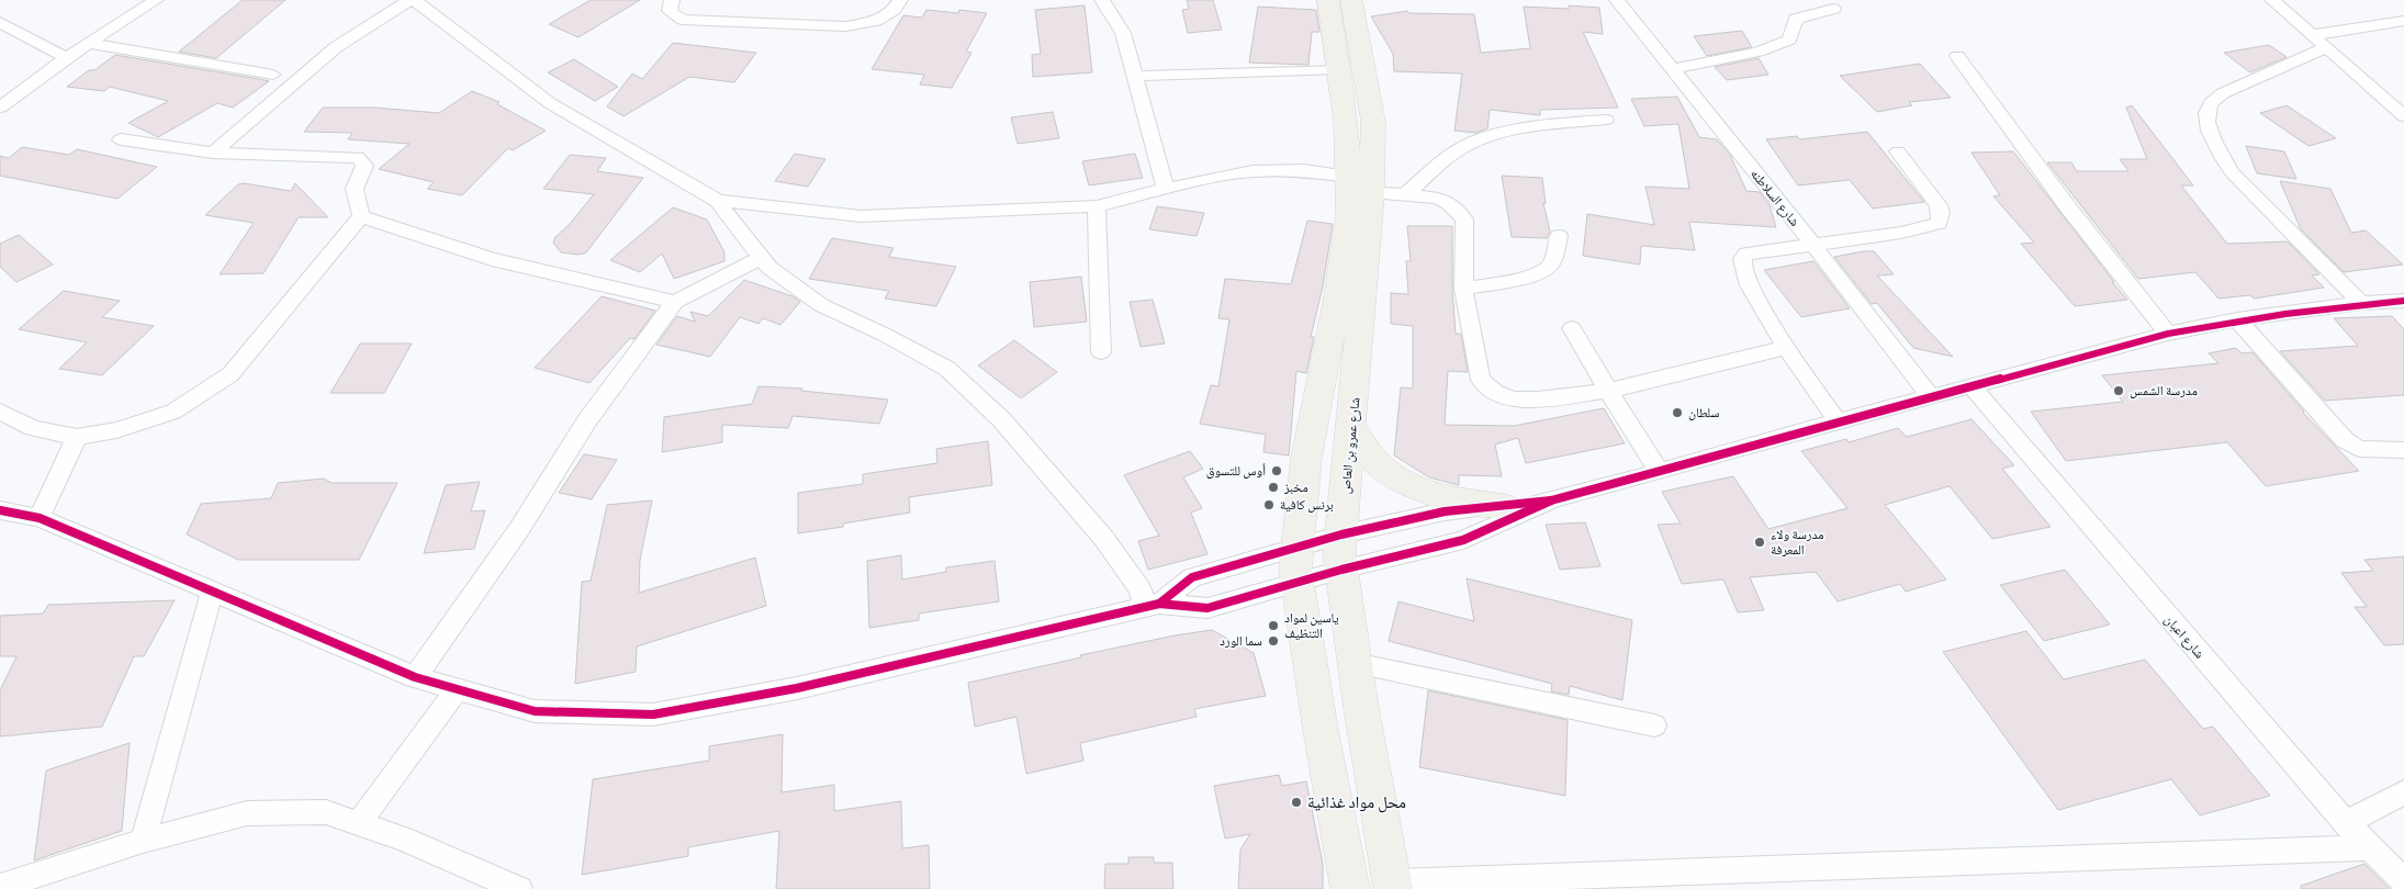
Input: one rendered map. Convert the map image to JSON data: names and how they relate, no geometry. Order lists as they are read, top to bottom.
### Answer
{
  "streets": {
    "street": ["شارع السلاطنه", "شارع عمرو بن العاص", "شارع اعبان"]
  },
  "places": [
    "مدرسة الشمس",
    "سلطان",
    "أوس للتسوق",
    "مخبز",
    "برنس كافية",
    "مدرسة ولاء المعرفة",
    "ياسين لمواد التنظيف",
    "سما الورد",
    "محل مواد غذائية"
  ]
}
